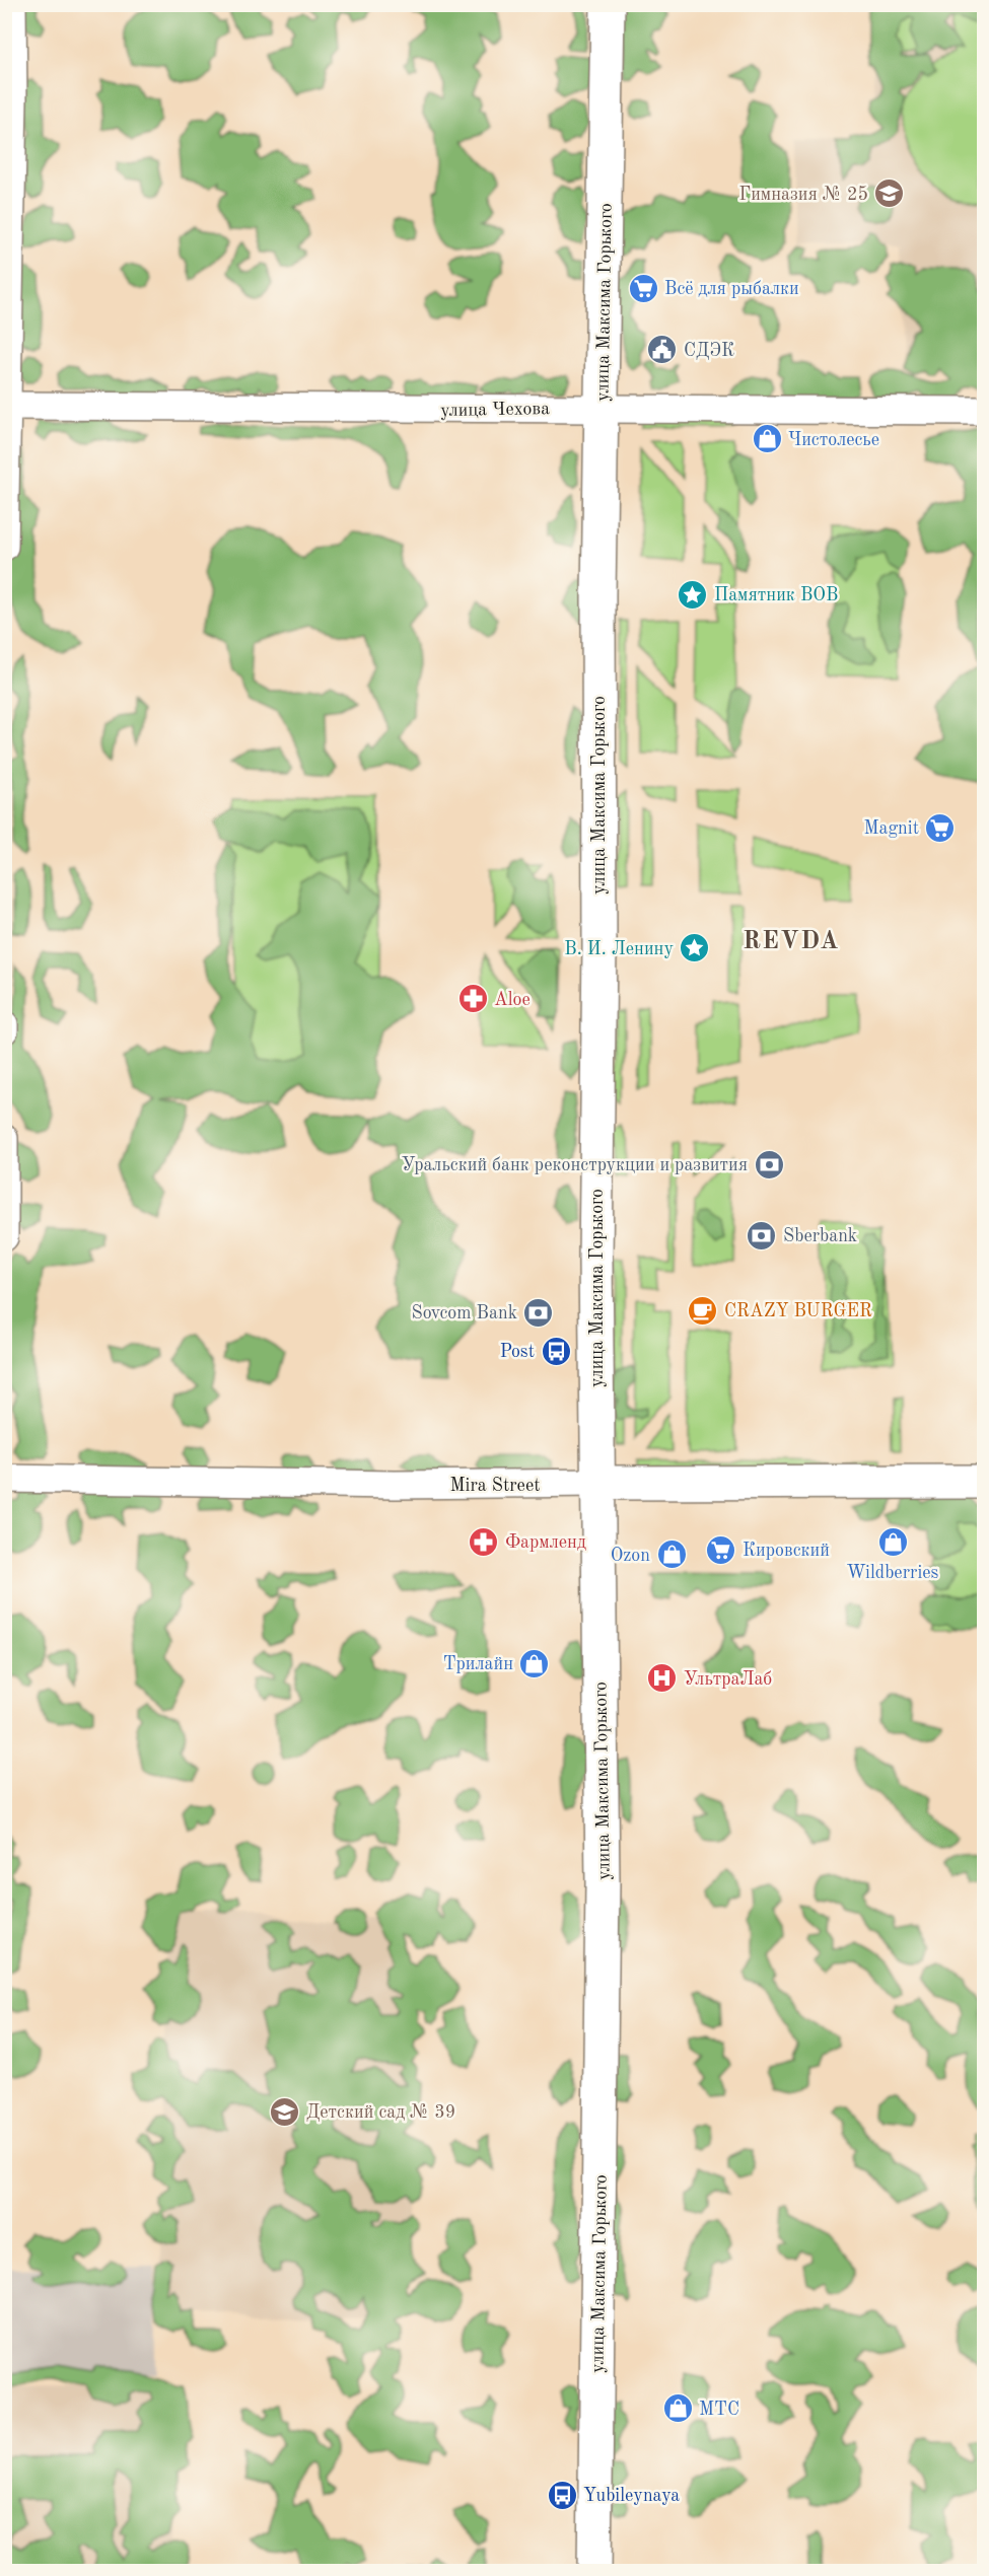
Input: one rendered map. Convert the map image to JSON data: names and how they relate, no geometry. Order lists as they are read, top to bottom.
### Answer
{
  "streets": {
    "main road": ["улица Максима Горького", "Mira Street"],
    "street": ["улица Чехова"]
  },
  "crossings": [
    ["улица Максима Горького", "улица Чехова"],
    ["улица Максима Горького", "Mira Street"]
  ],
  "districts": ["REVDA"],
  "places": {
    "school or university": ["Гимназия № 25", "Детский сад № 39"],
    "supermarket": ["Всё для рыбалки", "Magnit", "Кировский"],
    "public building": ["СДЭК"],
    "shop": [
      "Чистолесье",
      "Wildberries",
      "Ozon",
      "Трилайн",
      "МТС"
    ],
    "place": ["Памятник ВОВ", "В. И. Ленину"],
    "pharmacy": ["Aloe", "Фармленд"],
    "bank": ["Уральский банк реконструкции и развития", "Sberbank", "Sovcom Bank"],
    "cafe": ["CRAZY BURGER"],
    "bus stop": ["Post", "Yubileynaya"],
    "hospital": ["УльтраЛаб"]
  }
}
